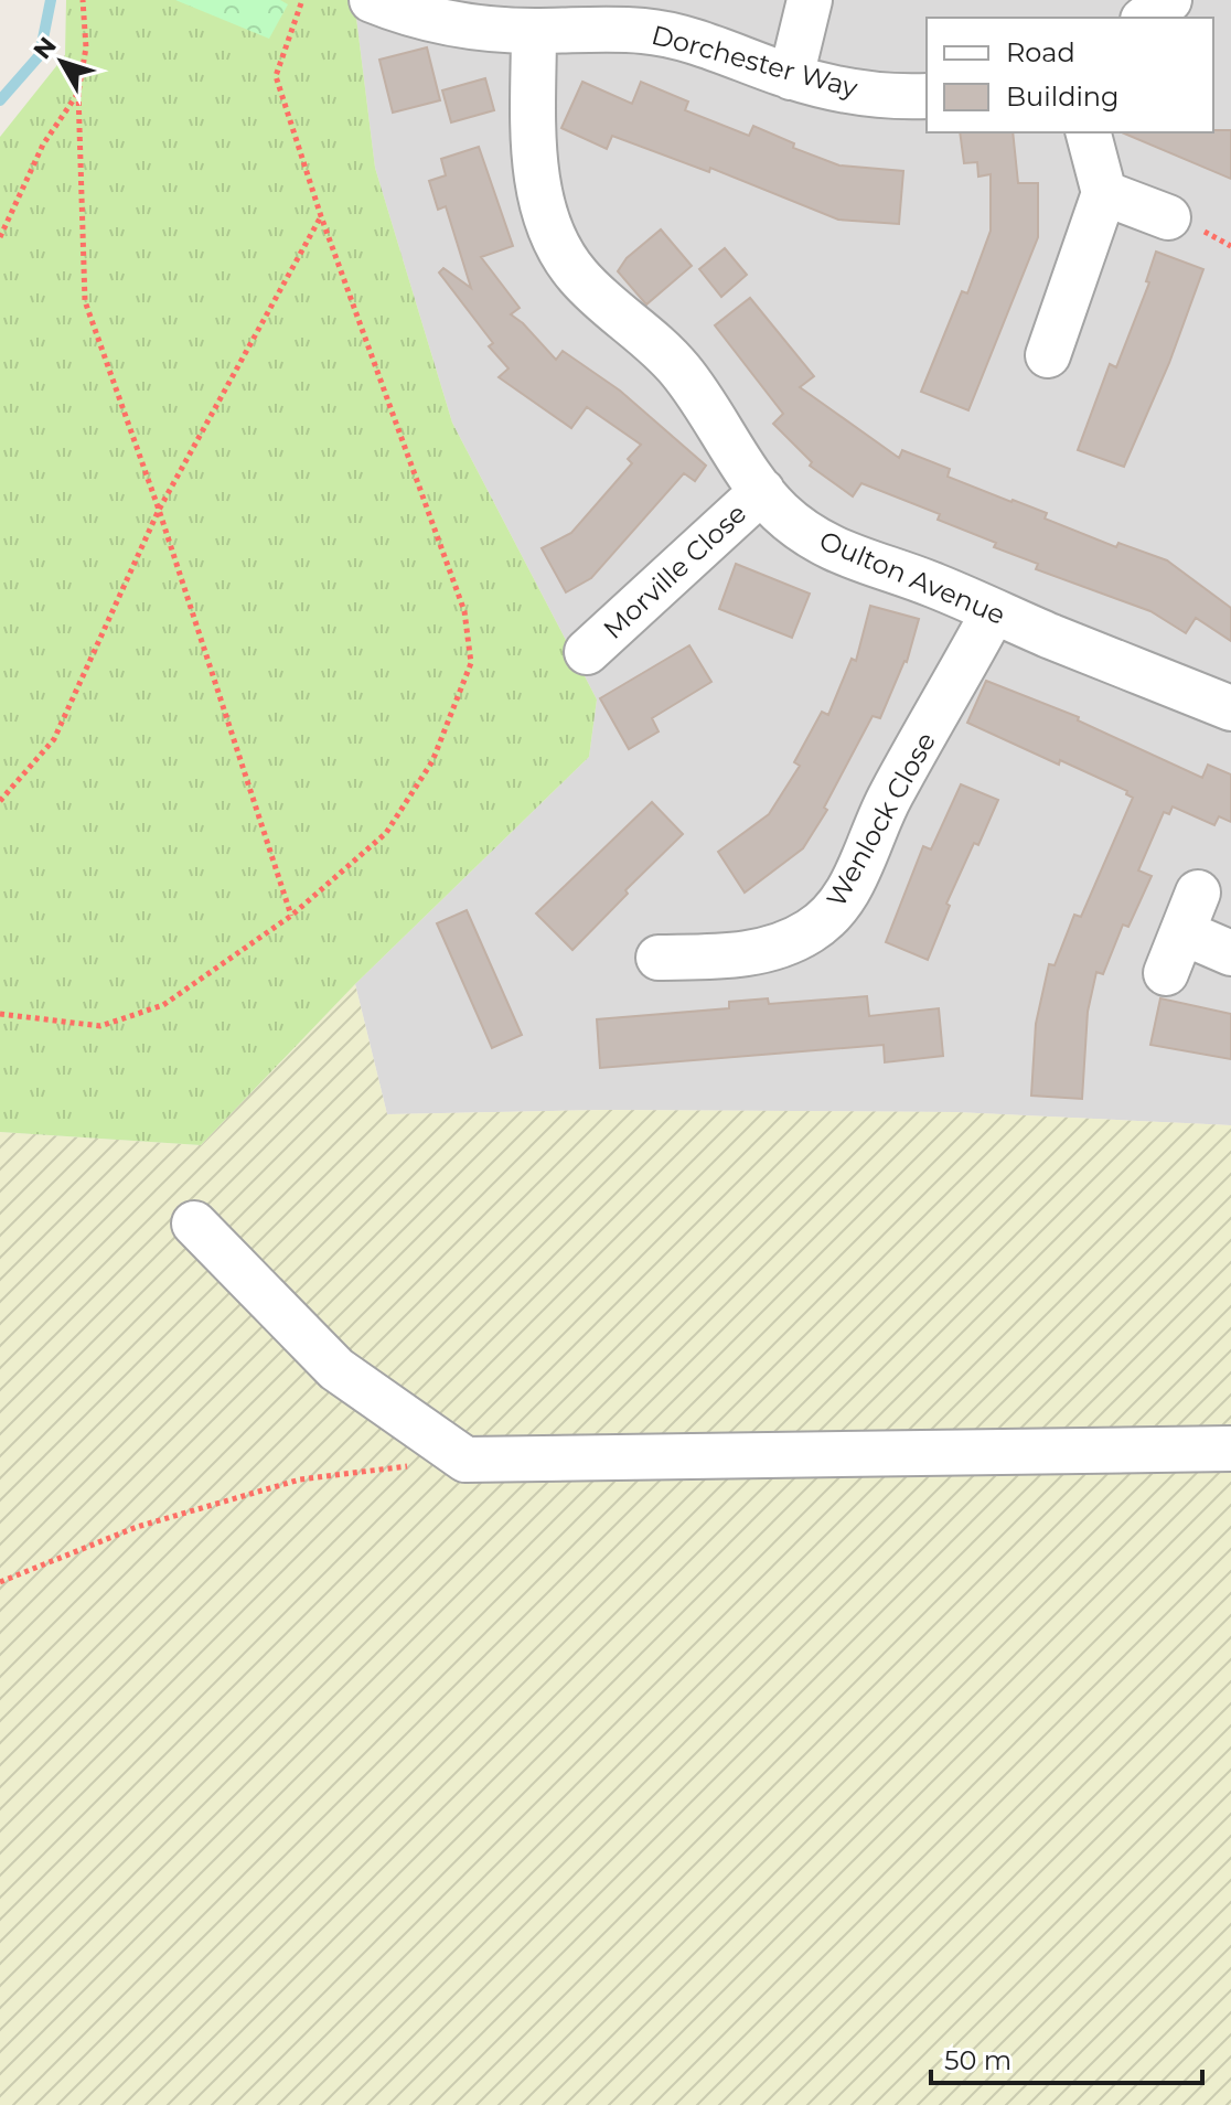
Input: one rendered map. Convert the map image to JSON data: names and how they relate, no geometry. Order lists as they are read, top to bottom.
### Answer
{
  "streets": {
    "street": [
      "Dorchester Way",
      "Morville Close",
      "Oulton Avenue",
      "Wenlock Close"
    ]
  },
  "crossings": [
    ["Dorchester Way", "Oulton Avenue"],
    ["Morville Close", "Oulton Avenue"],
    ["Oulton Avenue", "Wenlock Close"]
  ],
  "legend": ["Road", "Building"],
  "scale_bar": "50 m",
  "north": "top left"
}
